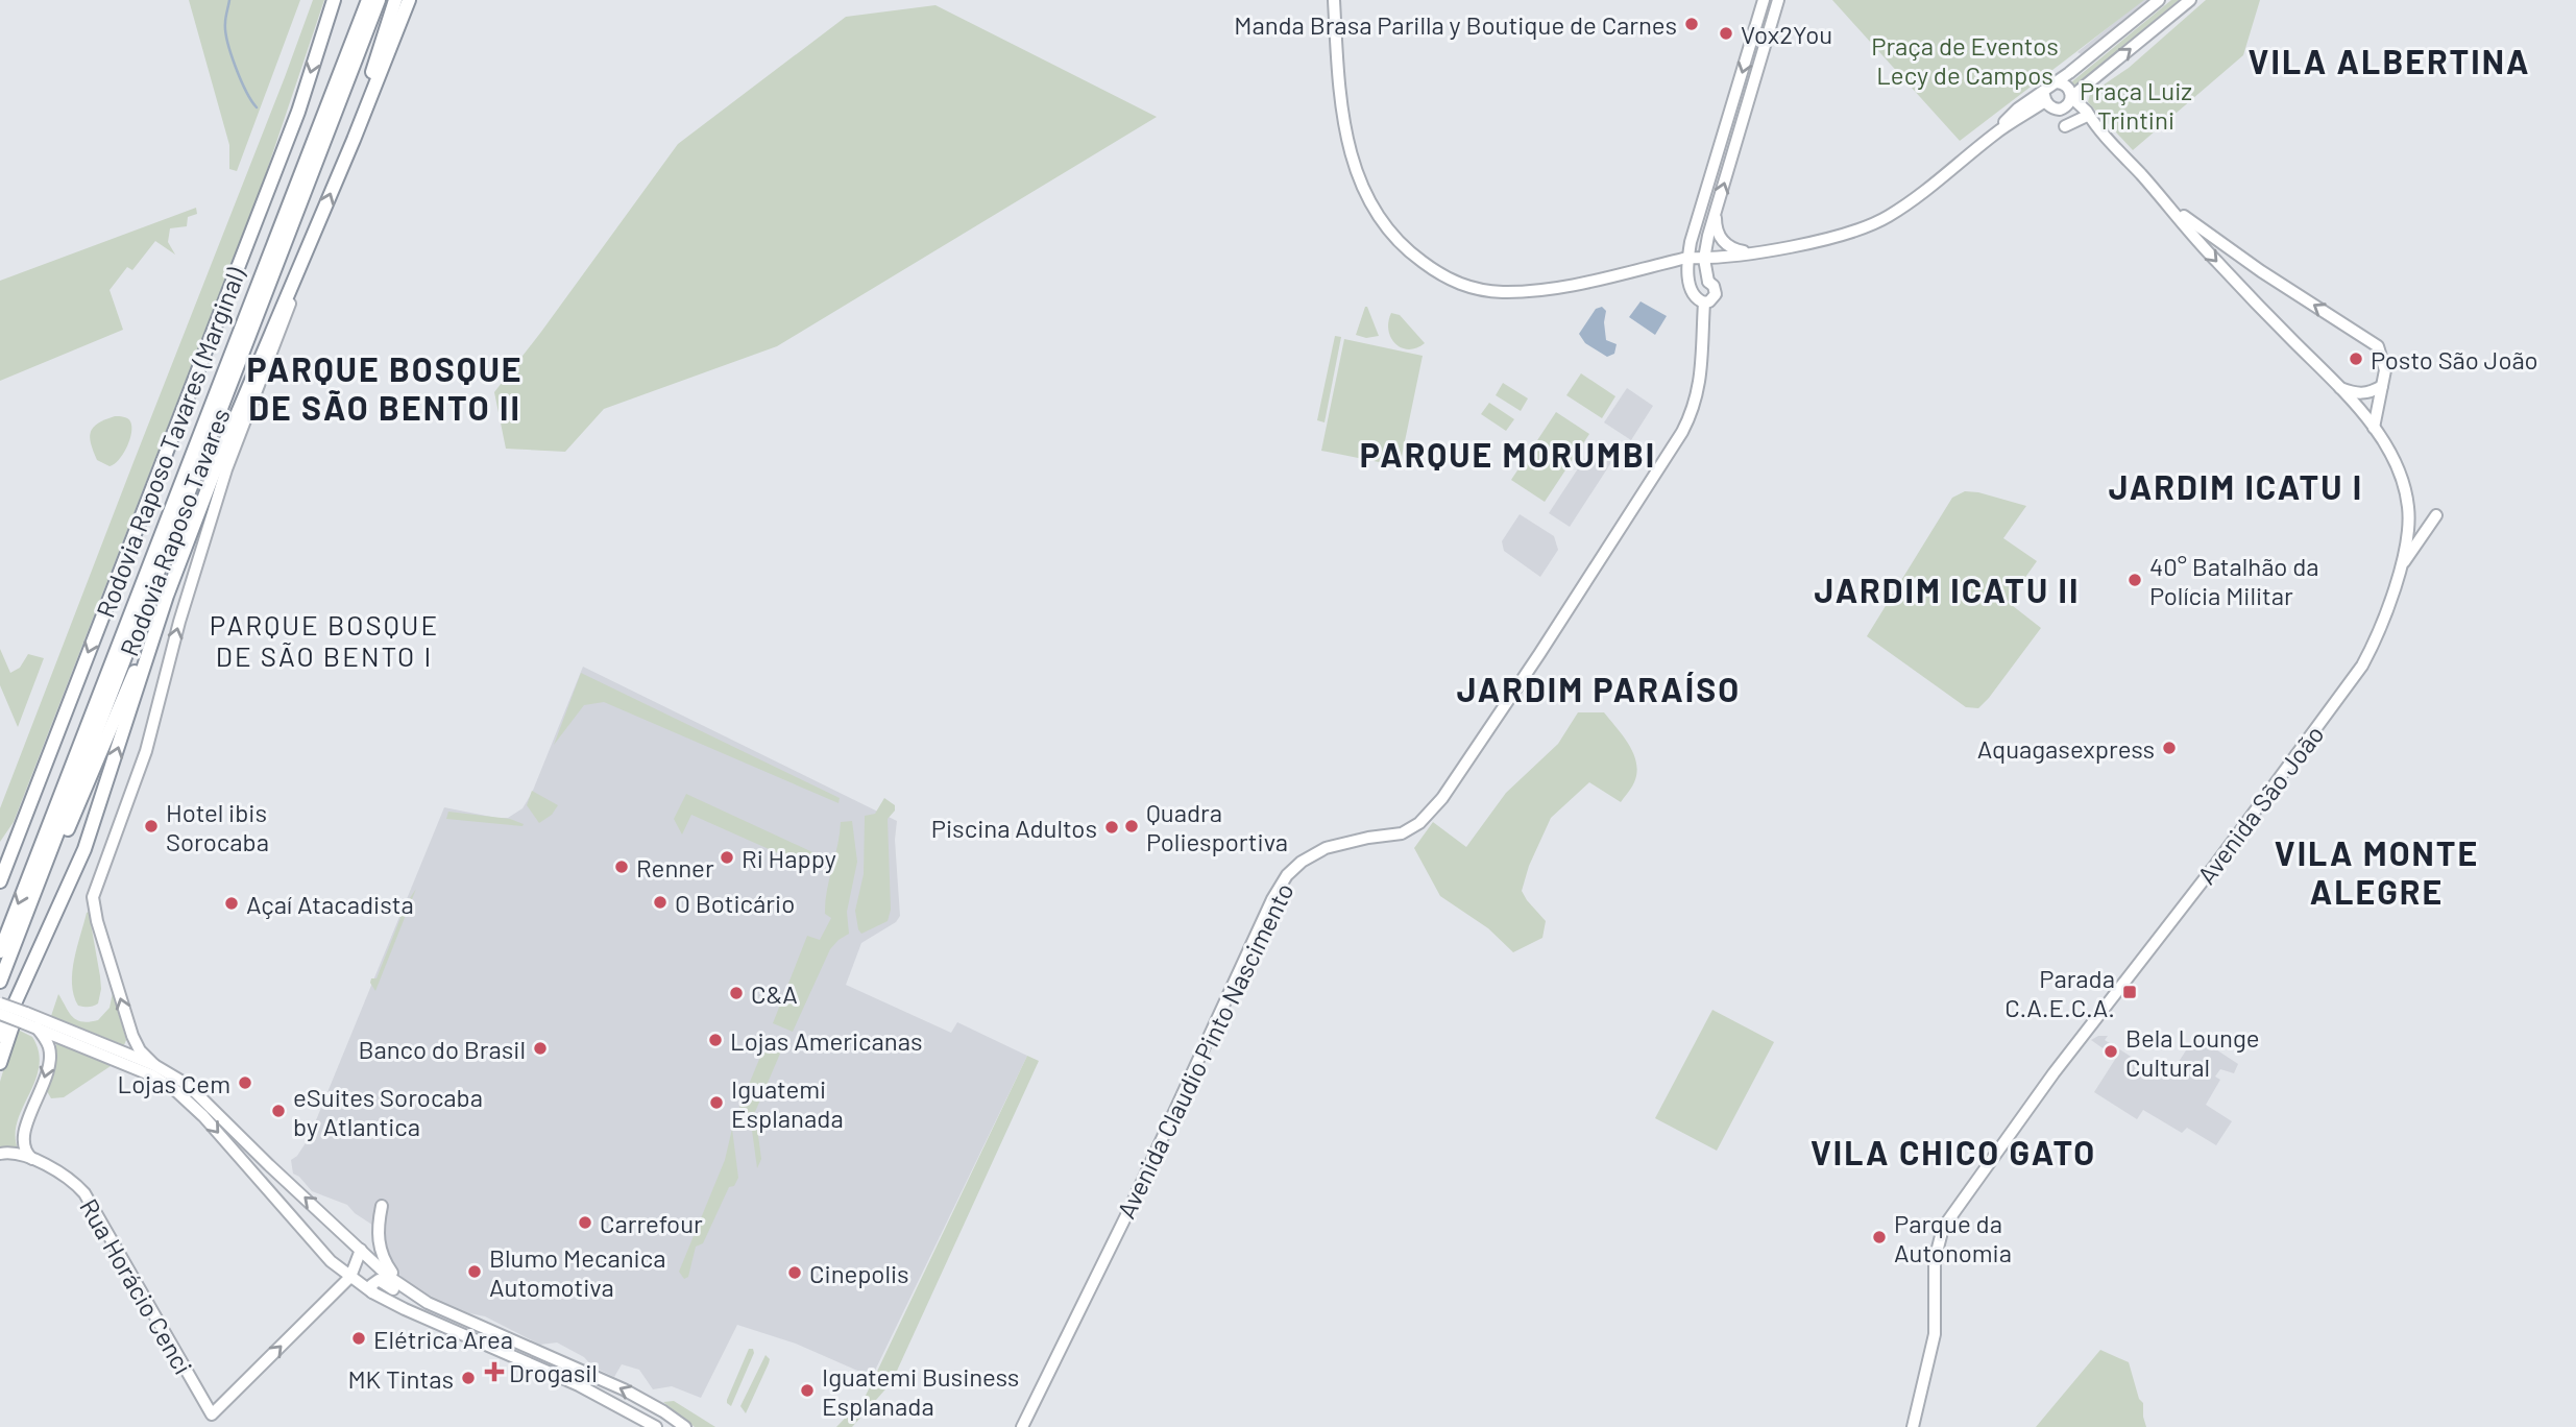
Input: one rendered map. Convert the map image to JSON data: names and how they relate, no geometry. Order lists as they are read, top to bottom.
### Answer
{
  "streets": {
    "highway": ["Rodovia Raposo Tavares (Marginal)", "Rodovia Raposo Tavares"],
    "main road": ["Avenida São João", "Avenida Claudio Pinto Nascimento", "Rua Horácio Cenci"]
  },
  "districts": [
    "VILA ALBERTINA",
    "PARQUE BOSQUE DE SÃO BENTO II",
    "PARQUE MORUMBI",
    "JARDIM ICATU I",
    "JARDIM ICATU II",
    "PARQUE BOSQUE DE SÃO BENTO I",
    "JARDIM PARAÍSO",
    "VILA MONTE ALEGRE",
    "VILA CHICO GATO"
  ],
  "parks": ["Praça de Eventos Lecy de Campos", "Praça Luiz Trintini"],
  "places": {
    "other": [
      "Manda Brasa Parilla y Boutique de Carnes",
      "Vox2You",
      "Posto São João",
      "40° Batalhão da Polícia Militar",
      "Aquagasexpress",
      "Hotel ibis Sorocaba",
      "Quadra Poliesportiva",
      "Piscina Adultos",
      "Ri Happy",
      "Renner",
      "O Boticário",
      "Açaí Atacadista",
      "C&A",
      "Lojas Americanas",
      "Banco do Brasil",
      "Bela Lounge Cultural",
      "Lojas Cem",
      "Iguatemi Esplanada",
      "eSuites Sorocaba by Atlantica",
      "Carrefour",
      "Parque da Autonomia",
      "Blumo Mecanica Automotiva",
      "Cinepolis",
      "Elétrica Area",
      "MK Tintas",
      "Iguatemi Business Esplanada"
    ],
    "transit": ["Parada C.A.E.C.A."],
    "health": ["Drogasil"]
  }
}
